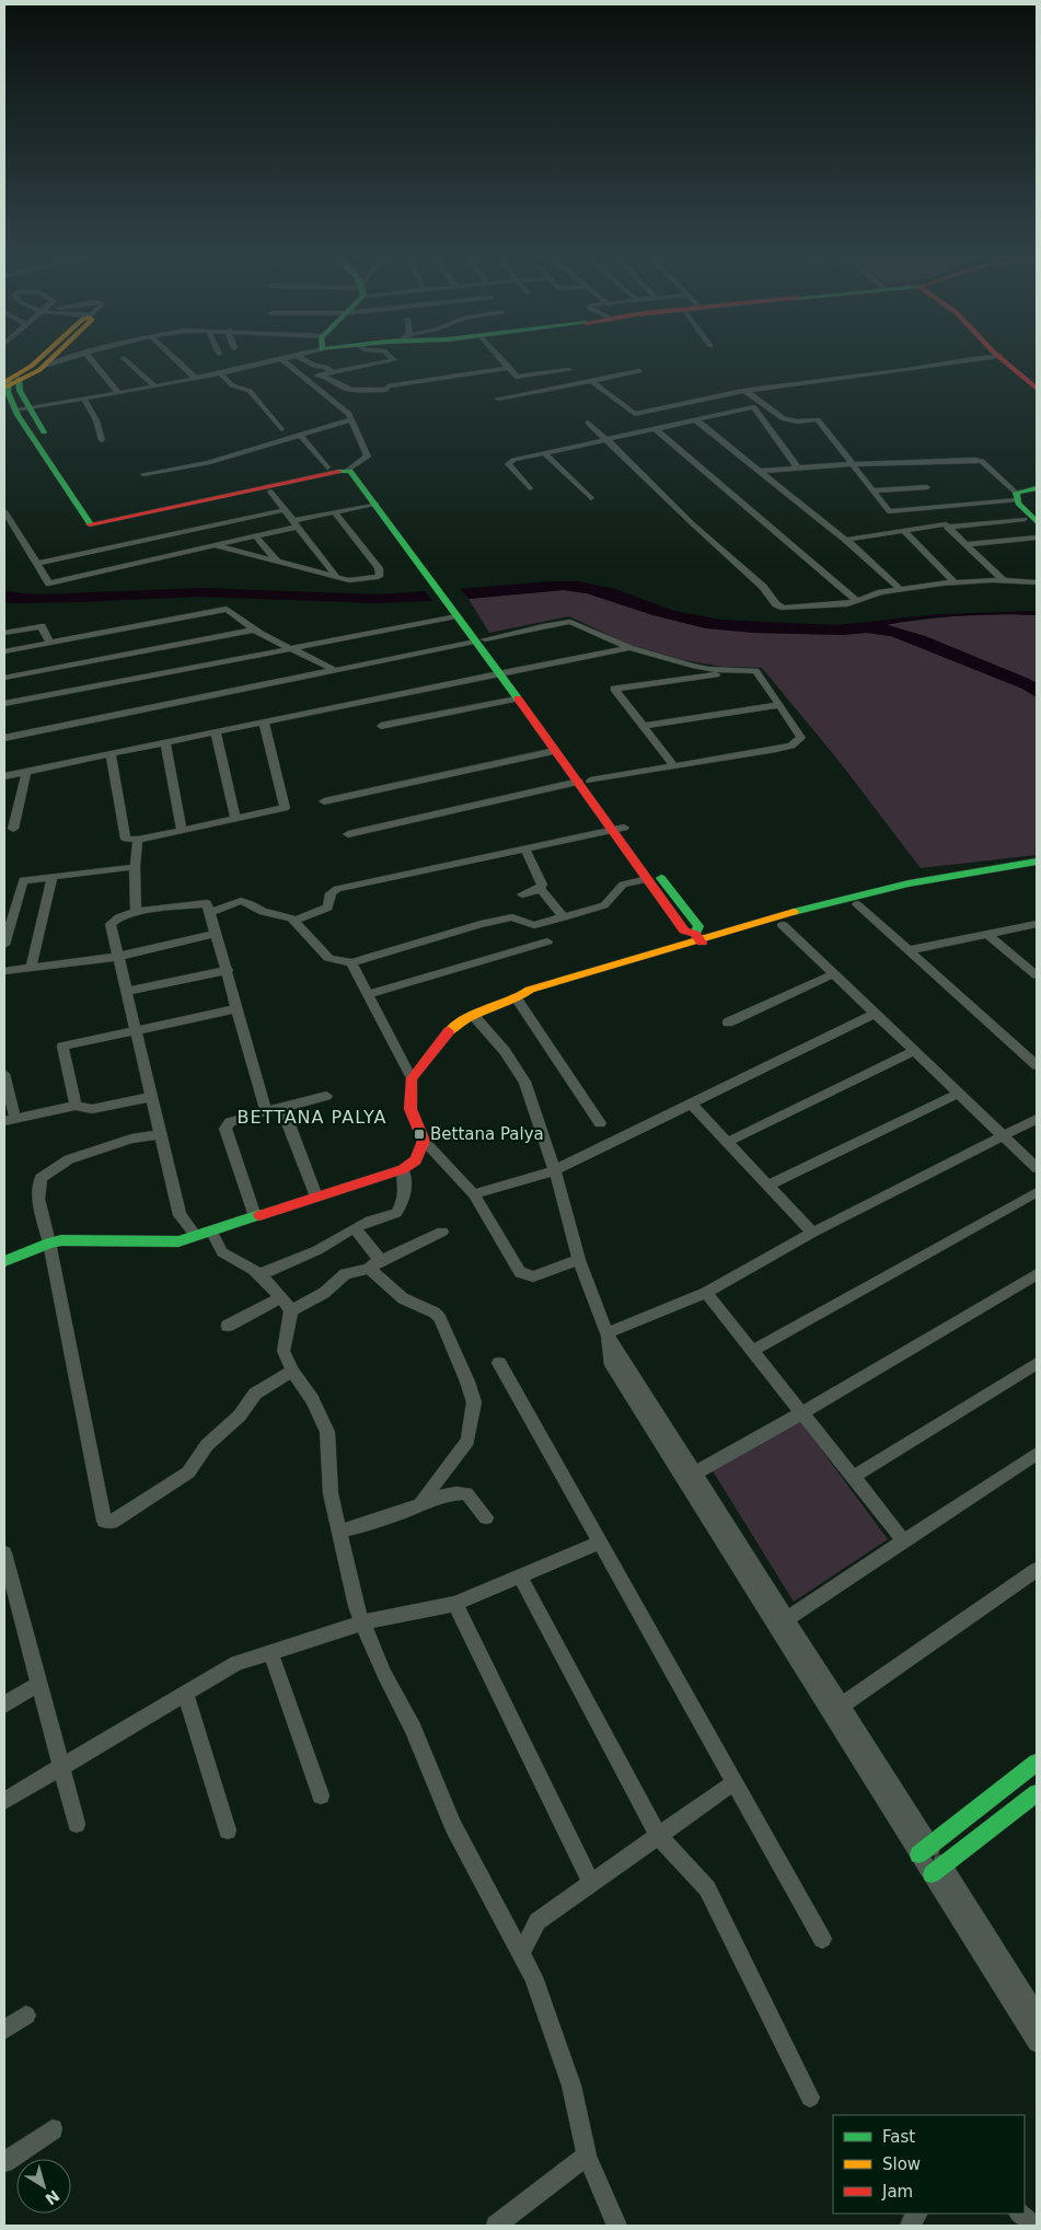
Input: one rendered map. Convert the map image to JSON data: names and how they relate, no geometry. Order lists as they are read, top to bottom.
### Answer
{
  "districts": ["BETTANA PALYA"],
  "places": {
    "transit": ["Bettana Palya"]
  },
  "legend": ["Fast", "Slow", "Jam"],
  "north": "bottom right"
}
